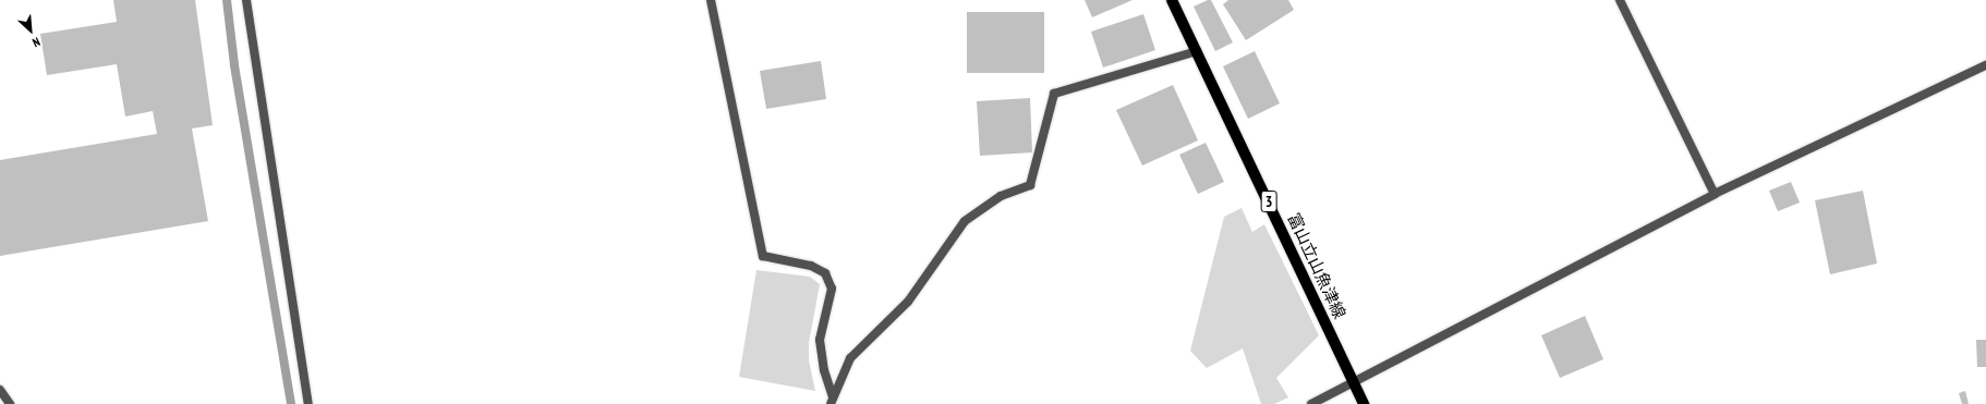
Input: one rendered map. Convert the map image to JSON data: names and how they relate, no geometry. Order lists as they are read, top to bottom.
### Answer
{
  "streets": {
    "main road": ["3", "富山立山魚津線"]
  },
  "north": "bottom right"
}
